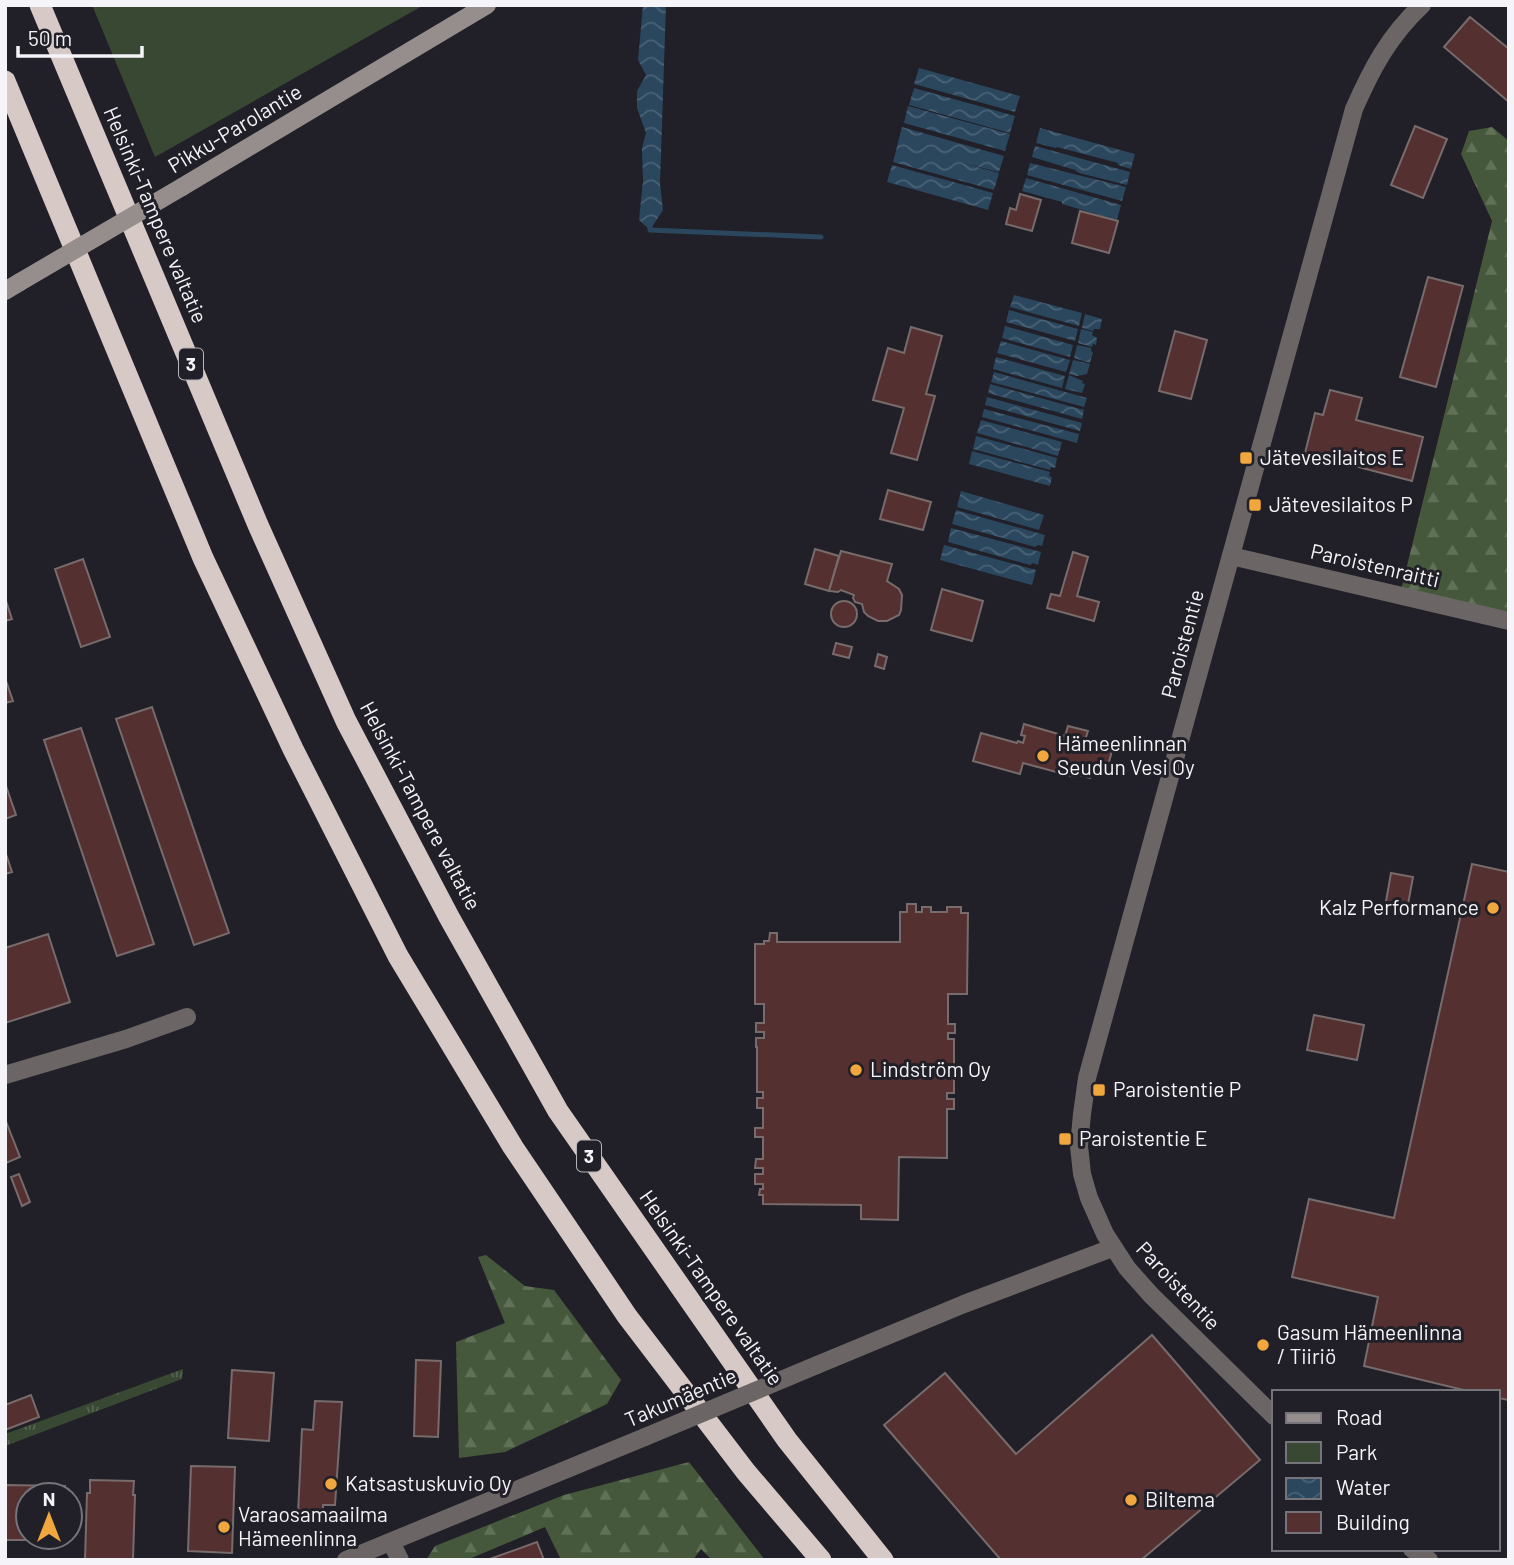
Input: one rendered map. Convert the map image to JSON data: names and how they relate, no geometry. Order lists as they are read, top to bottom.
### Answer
{
  "streets": {
    "highway": ["Helsinki-Tampere valtatie", "3"],
    "main road": ["Pikku-Parolantie"],
    "street": ["Paroistenraitti", "Paroistentie", "Takumäentie"]
  },
  "crossings": [
    ["Paroistenraitti", "Paroistentie"],
    ["Paroistentie", "Takumäentie"]
  ],
  "places": {
    "transit": [
      "Jätevesilaitos E",
      "Jätevesilaitos P",
      "Paroistentie P",
      "Paroistentie E"
    ],
    "other": [
      "Hämeenlinnan Seudun Vesi Oy",
      "Kalz Performance",
      "Lindström Oy",
      "Gasum Hämeenlinna / Tiiriö",
      "Katsastuskuvio Oy",
      "Biltema",
      "Varaosamaailma Hämeenlinna"
    ]
  },
  "legend": [
    "Road",
    "Park",
    "Water",
    "Building"
  ],
  "scale_bar": "50 m",
  "north": "top"
}
